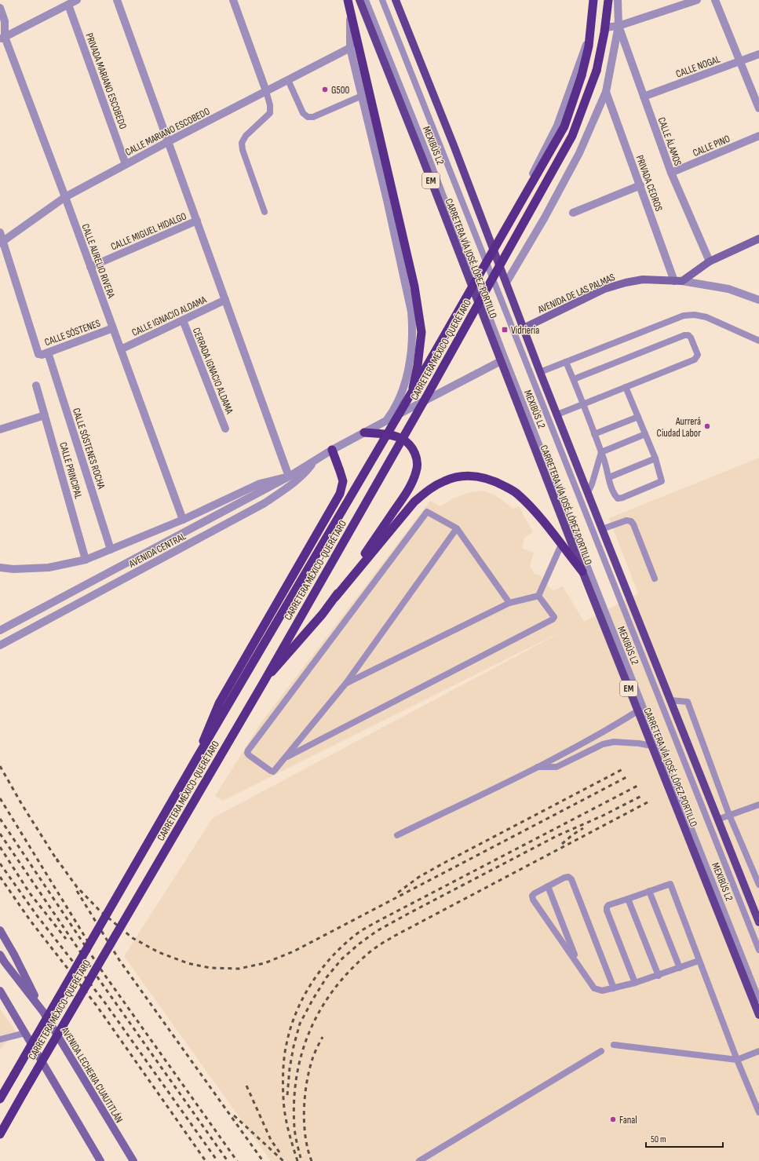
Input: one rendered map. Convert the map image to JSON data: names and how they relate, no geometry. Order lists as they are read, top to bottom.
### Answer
{
  "streets": {
    "highway": ["CARRETERA MÉXICO-QUERÉTARO"],
    "main road": [
      "EM",
      "CARRETERA VÍA JOSÉ LÓPEZ PORTILLO",
      "AVENIDA DE LAS PALMAS",
      "AVENIDA LECHERIA CUAUTITLÁN"
    ],
    "street": [
      "CALLE NOGAL",
      "PRIVADA MARIANO ESCOBEDO",
      "CALLE MARIANO ESCOBEDO",
      "CALLE ÁLAMOS",
      "CALLE PINO",
      "PRIVADA CEDROS",
      "CALLE MIGUEL HIDALGO",
      "CALLE AURELIO RIVERA",
      "CALLE IGNACIO ALDAMA",
      "CALLE SÓSTENES",
      "CERRADA IGNACIO ALDAMA",
      "CALLE SÓSTENES ROCHA",
      "CALLE PRINCIPAL",
      "AVENIDA CENTRAL"
    ],
    "lane": ["MEXIBÚS L2"]
  },
  "crossings": [
    ["CALLE NOGAL", "CALLE ÁLAMOS"],
    ["PRIVADA MARIANO ESCOBEDO", "CALLE MARIANO ESCOBEDO"],
    ["CALLE MARIANO ESCOBEDO", "CALLE AURELIO RIVERA"],
    ["CALLE MARIANO ESCOBEDO", "CALLE SÓSTENES"],
    ["CALLE ÁLAMOS", "CALLE PINO"],
    ["PRIVADA CEDROS", "AVENIDA DE LAS PALMAS"],
    ["CALLE MIGUEL HIDALGO", "CALLE AURELIO RIVERA"],
    ["CARRETERA VÍA JOSÉ LÓPEZ PORTILLO", "AVENIDA CENTRAL"],
    ["CALLE AURELIO RIVERA", "CALLE IGNACIO ALDAMA"],
    ["CALLE AURELIO RIVERA", "CALLE SÓSTENES"],
    ["CALLE IGNACIO ALDAMA", "CERRADA IGNACIO ALDAMA"],
    ["CALLE SÓSTENES", "CALLE SÓSTENES ROCHA"]
  ],
  "places": {
    "other": ["G500", "Aurrerá Ciudad Labor", "Fanal"],
    "transit": ["Vidrieria"]
  },
  "scale_bar": "50 m"
}
